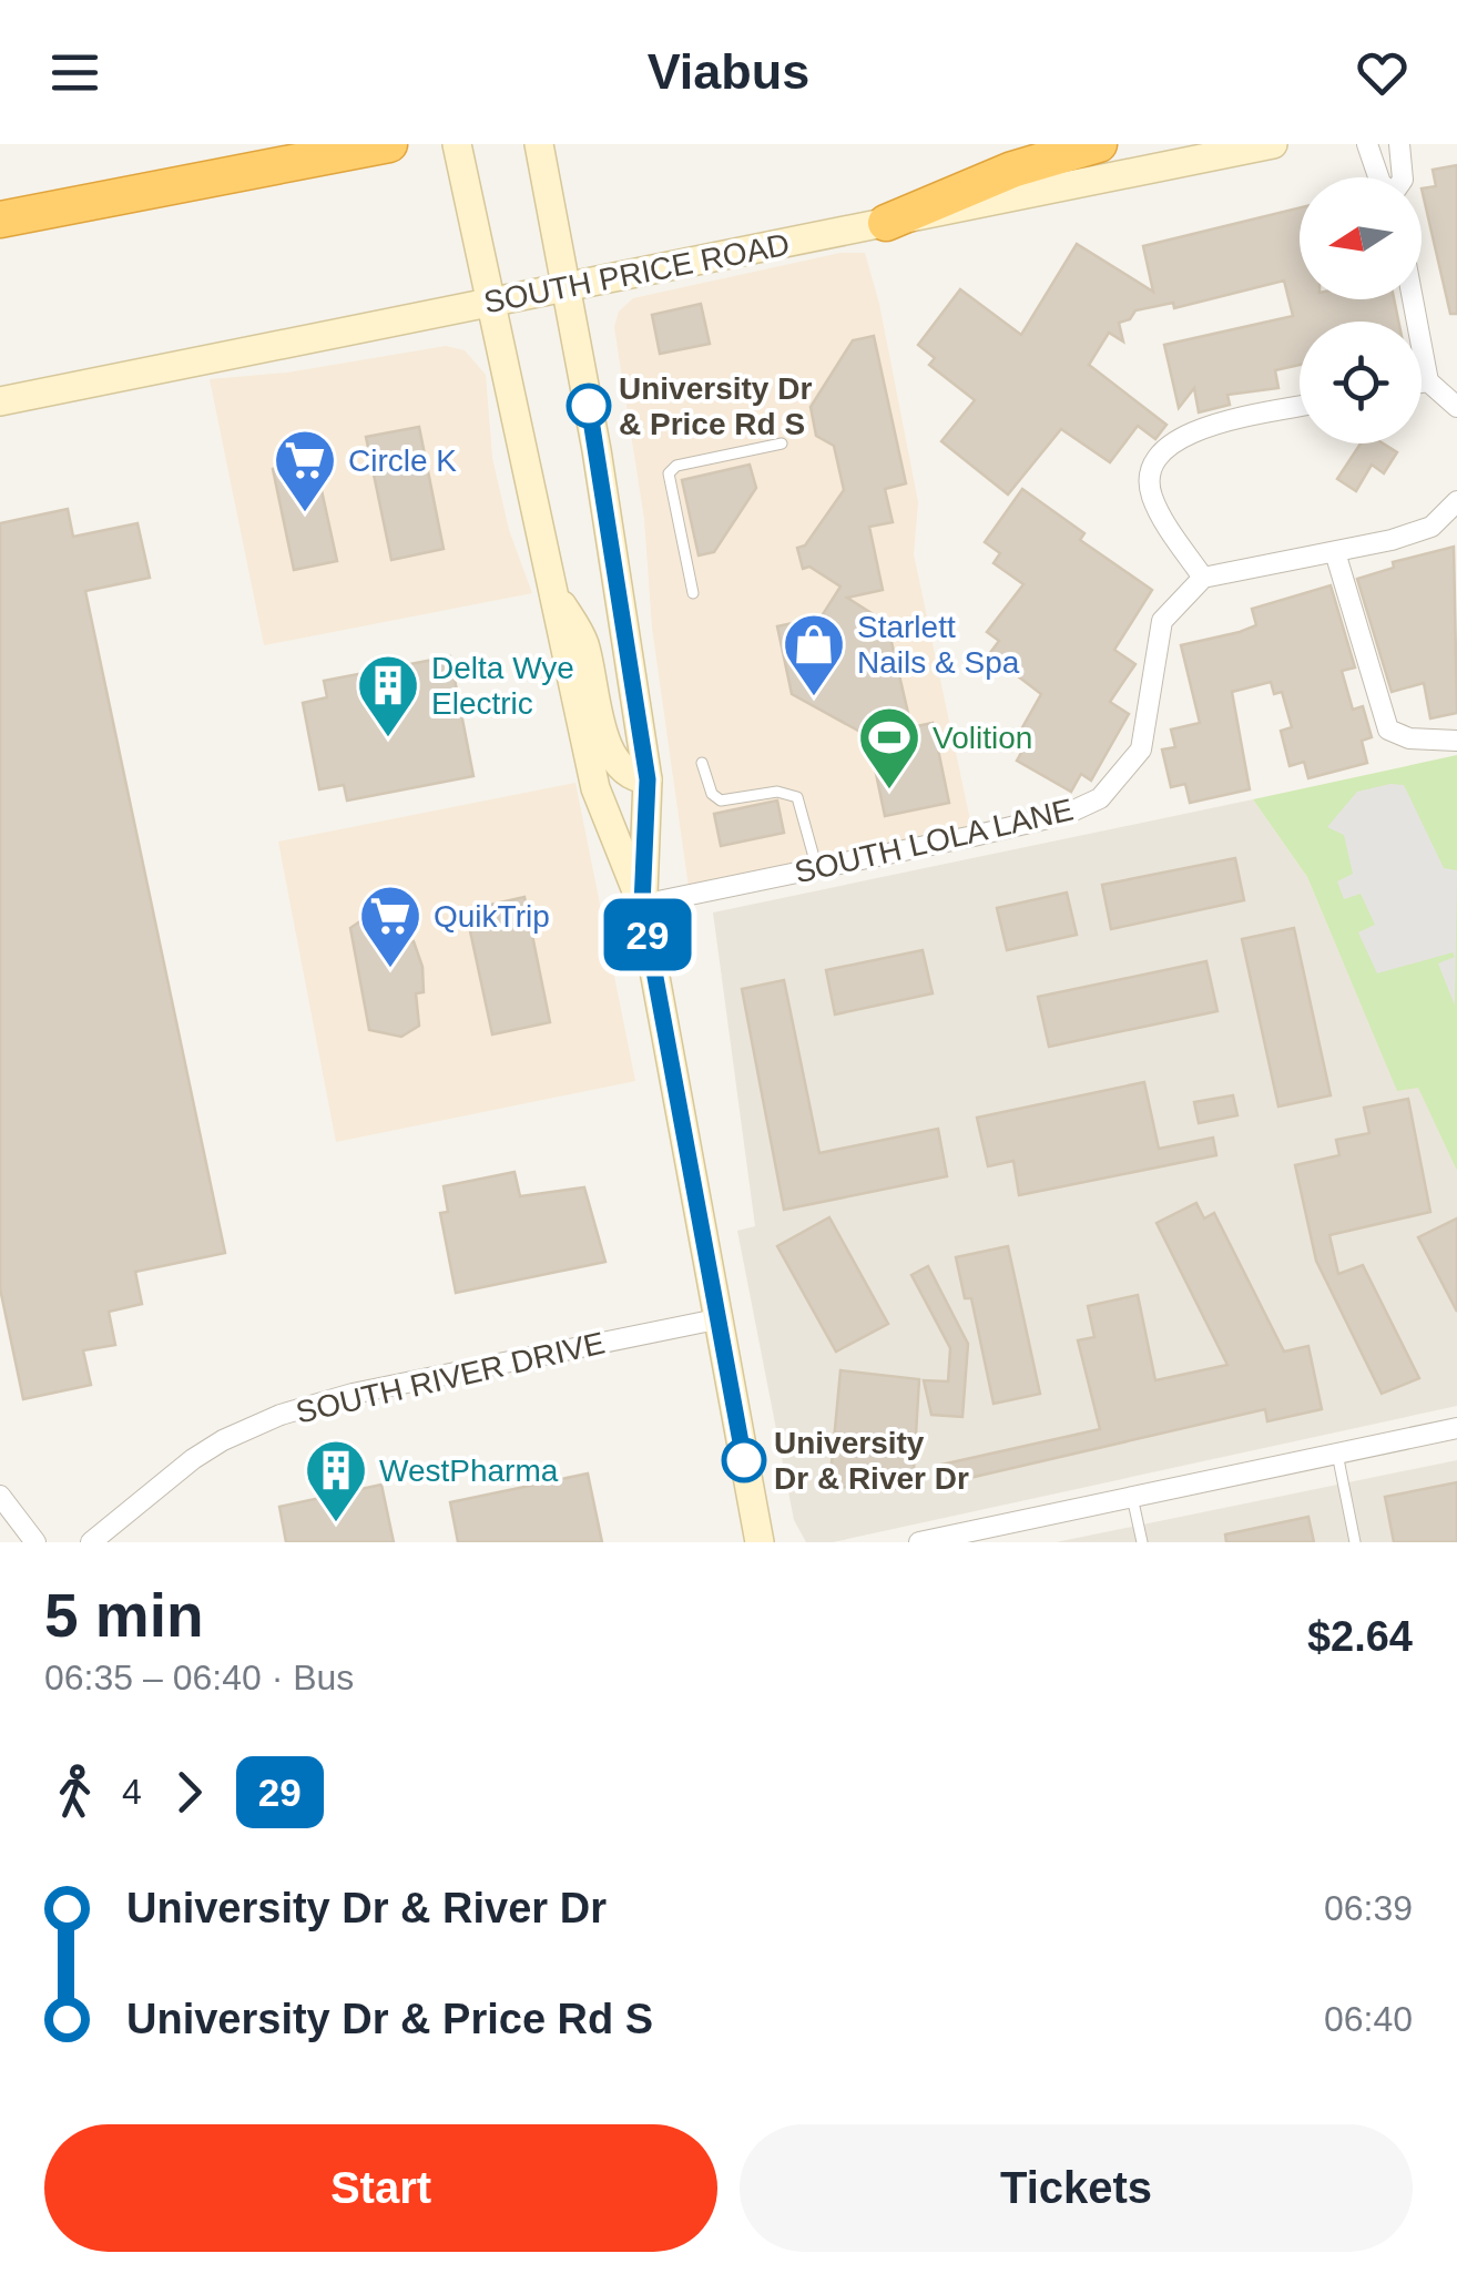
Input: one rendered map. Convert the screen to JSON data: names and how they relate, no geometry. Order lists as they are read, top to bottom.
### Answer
{
  "streets": {
    "main road": ["SOUTH PRICE ROAD"],
    "street": ["SOUTH LOLA LANE", "SOUTH RIVER DRIVE"]
  },
  "places": {
    "other": ["University Dr & Price Rd S", "University Dr & River Dr"],
    "supermarket": ["Circle K", "QuikTrip"],
    "shop": ["Starlett Nails & Spa"],
    "building": ["Delta Wye Electric", "WestPharma"],
    "sports": ["Volition"]
  },
  "lines": ["bus line 29"],
  "north": "left",
  "page": {
    "header": "Viabus",
    "on_map": "29",
    "heading": ["5 min", "06:35 – 06:40 · Bus", "$2.64"],
    "legs": ["4", "29"],
    "list": [
      {
        "name": "University Dr & River Dr",
        "value": "06:39"
      },
      {
        "name": "University Dr & Price Rd S",
        "value": "06:40"
      }
    ],
    "buttons": ["Start", "Tickets"]
  }
}
